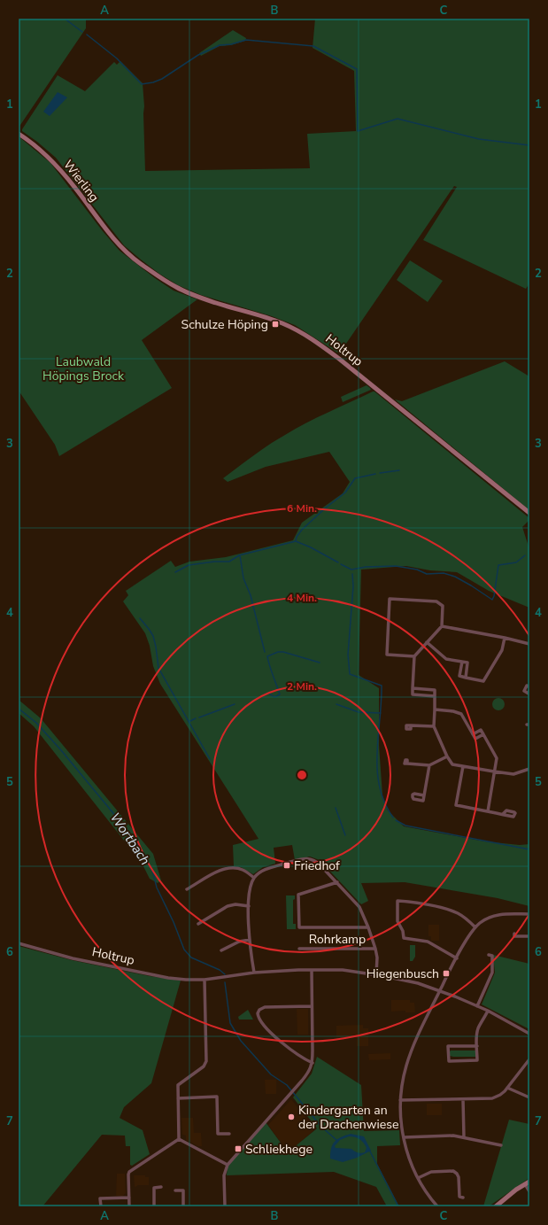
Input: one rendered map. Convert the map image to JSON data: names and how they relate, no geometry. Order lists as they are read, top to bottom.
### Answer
{
  "streets": {
    "main road": ["Wierling", "Holtrup"],
    "street": ["Rohrkamp"]
  },
  "crossings": [
    ["Wierling", "Holtrup"],
    ["Holtrup", "Rohrkamp"]
  ],
  "water": ["Wortbach"],
  "parks": ["Laubwald Höpings Brock"],
  "places": {
    "transit": [
      "Schulze Höping",
      "Friedhof",
      "Hiegenbusch",
      "Schliekhege"
    ],
    "other": ["Kindergarten an der Drachenwiese"]
  },
  "grid": {
    "columns": ["A", "B", "C"],
    "rows": [
      "1",
      "2",
      "3",
      "4",
      "5",
      "6",
      "7"
    ]
  },
  "rings": ["6 Min.", "4 Min.", "2 Min."]
}
